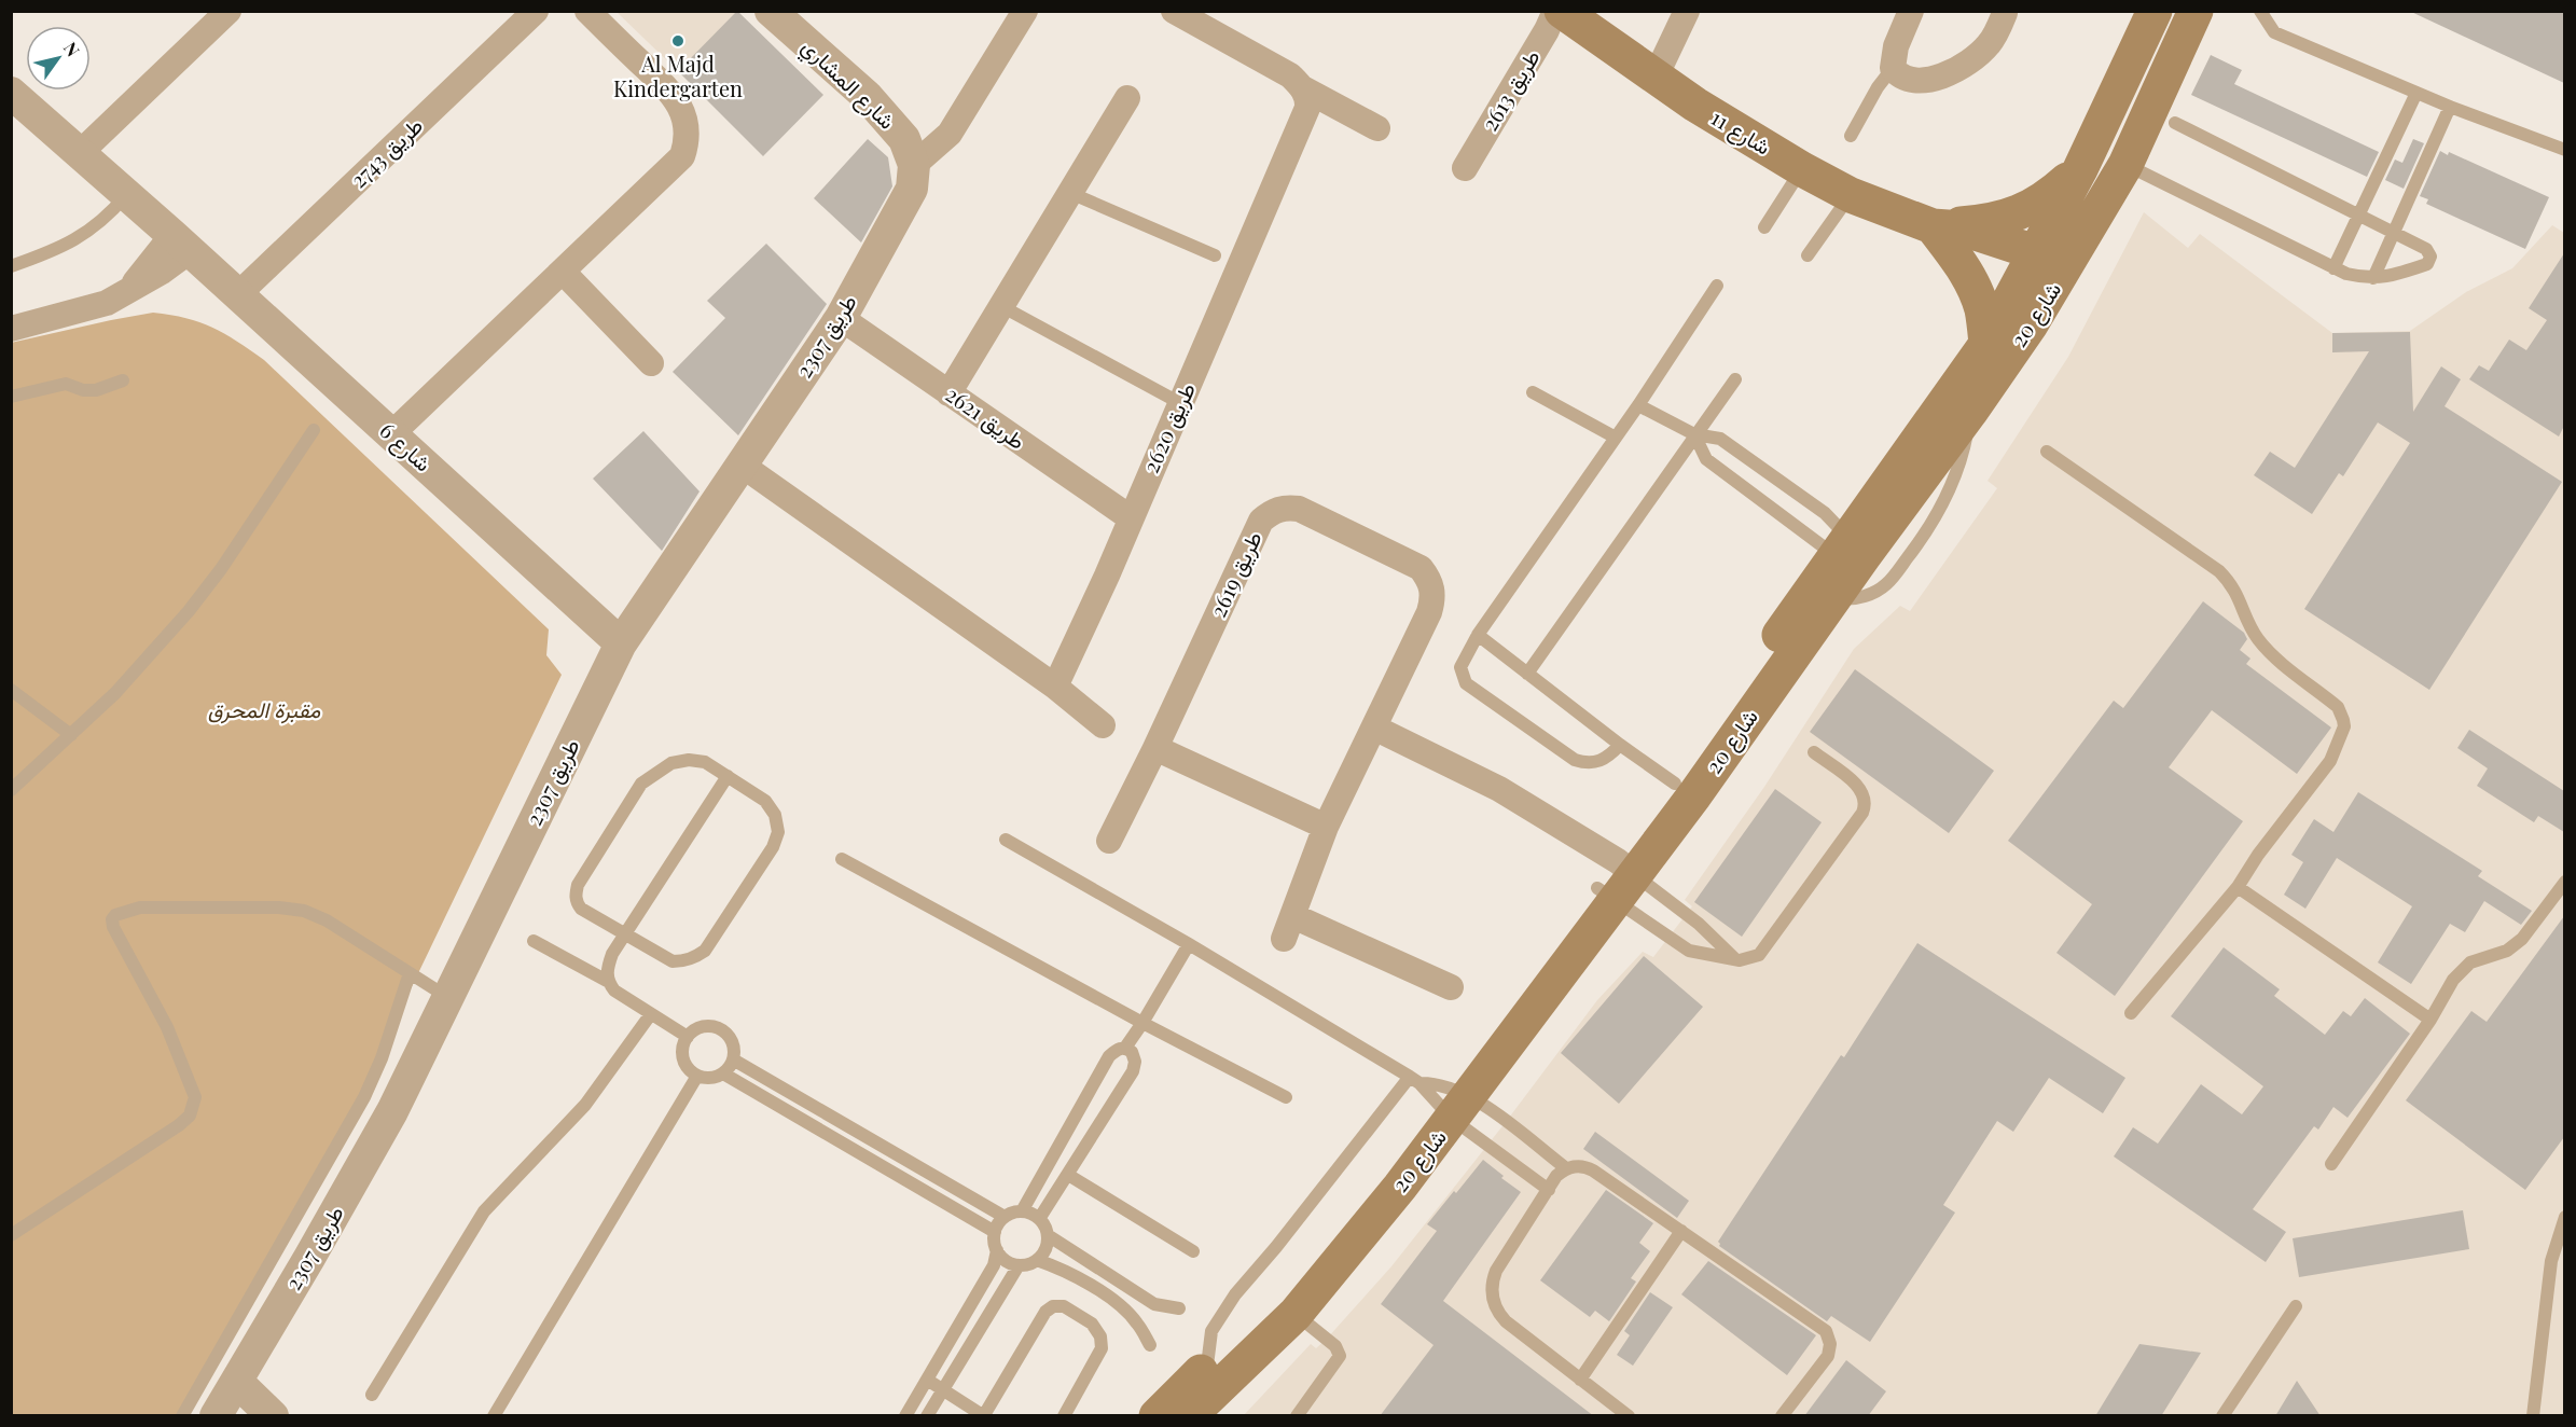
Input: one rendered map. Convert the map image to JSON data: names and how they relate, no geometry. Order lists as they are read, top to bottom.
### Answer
{
  "streets": {
    "main road": ["شارع 11", "شارع 20"],
    "street": [
      "شارع المشاري",
      "طريق 2613",
      "طريق 2743",
      "طريق 2307",
      "طريق 2621",
      "طريق 2620",
      "شارع 6",
      "طريق 2619"
    ]
  },
  "crossings": [
    ["شارع المشاري", "طريق 2307"],
    ["شارع 11", "شارع 20"],
    ["طريق 2743", "شارع 6"],
    ["طريق 2307", "طريق 2621"],
    ["طريق 2307", "شارع 6"],
    ["طريق 2621", "طريق 2620"]
  ],
  "parks": ["مقبرة المحرق"],
  "places": ["Al Majd Kindergarten"],
  "north": "top right"
}
